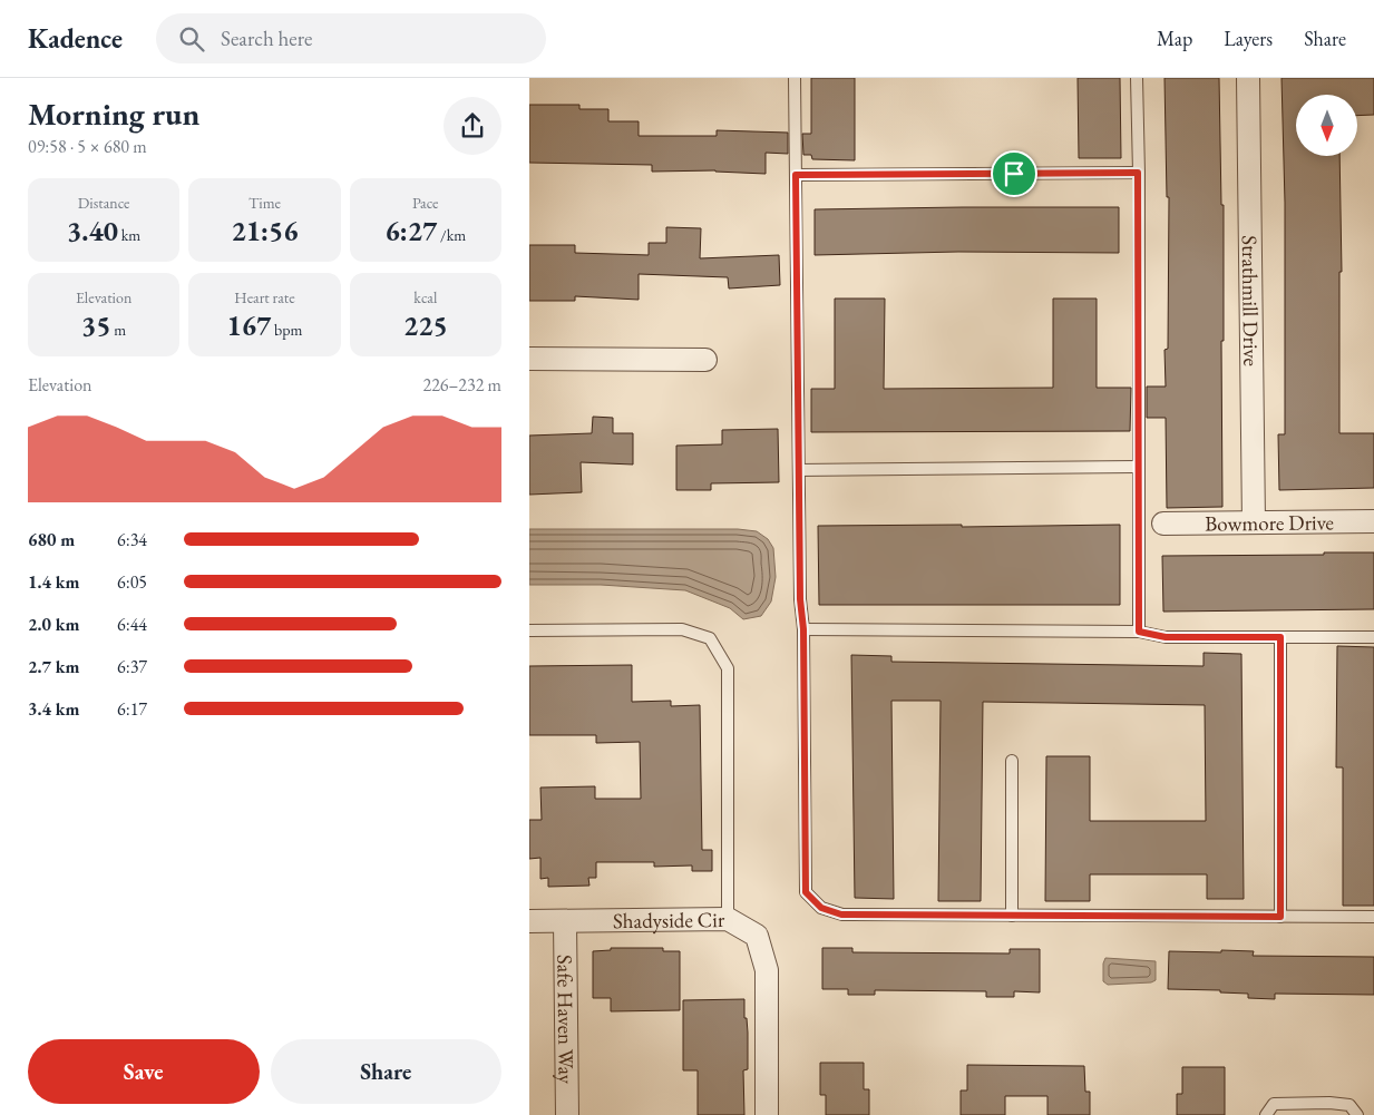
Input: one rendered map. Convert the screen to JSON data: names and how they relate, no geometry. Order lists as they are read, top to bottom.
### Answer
{
  "streets": {
    "street": [
      "Strathmill Drive",
      "Bowmore Drive",
      "Shadyside Cir",
      "Safe Haven Way"
    ]
  },
  "crossings": [
    ["Strathmill Drive", "Bowmore Drive"],
    ["Shadyside Cir", "Safe Haven Way"]
  ],
  "north": "bottom",
  "page": {
    "header": "Kadence",
    "search": "Search here",
    "nav": ["Map", "Layers", "Share"],
    "heading": ["Morning run", "09:58 · 5 × 680 m"],
    "stats": [
      ["Distance", "3.40 km"],
      ["Time", "21:56"],
      ["Pace", "6:27 /km"],
      ["Elevation", "35 m"],
      ["Heart rate", "167 bpm"],
      ["kcal", "225"]
    ],
    "chart": ["Elevation", "226–232 m"],
    "list": [
      {
        "name": "680 m",
        "note": "6:34"
      },
      {
        "name": "1.4 km",
        "note": "6:05"
      },
      {
        "name": "2.0 km",
        "note": "6:44"
      },
      {
        "name": "2.7 km",
        "note": "6:37"
      },
      {
        "name": "3.4 km",
        "note": "6:17"
      }
    ],
    "buttons": ["Save", "Share"]
  }
}
